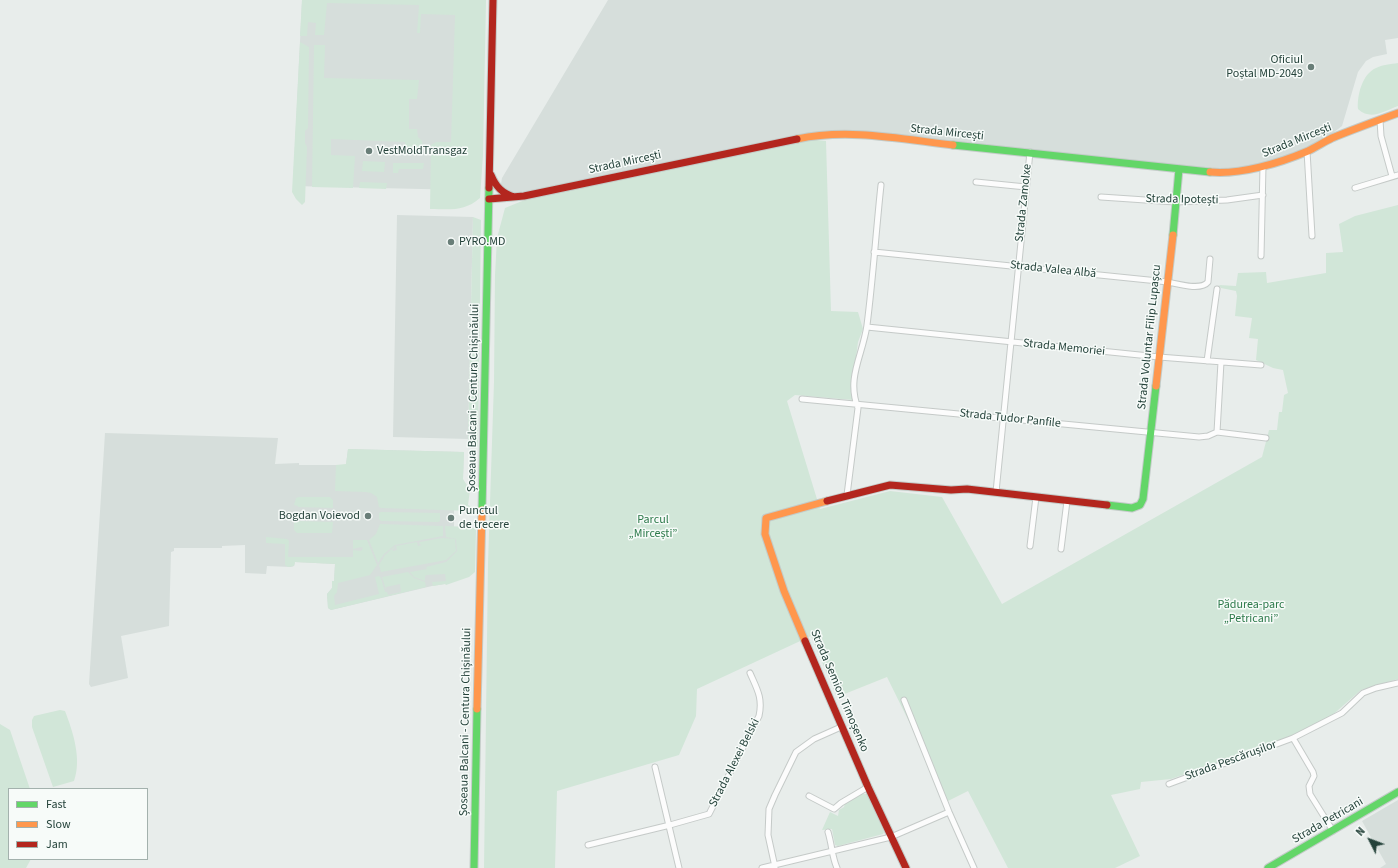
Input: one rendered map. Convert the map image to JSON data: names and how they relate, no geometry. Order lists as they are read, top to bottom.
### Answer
{
  "streets": {
    "main road": [
      "Strada Mircești",
      "Strada Voluntar Filip Lupașcu",
      "Șoseaua Balcani - Centura Chișinăului",
      "Strada Semion Timoșenko",
      "Strada Petricani"
    ],
    "street": [
      "Strada Ipotești",
      "Strada Zamolxe",
      "Strada Valea Albă",
      "Strada Memoriei",
      "Strada Tudor Panfile",
      "Strada Pescărușilor",
      "Strada Alexei Belski"
    ]
  },
  "crossings": [
    ["Strada Mircești", "Strada Zamolxe"],
    ["Strada Mircești", "Strada Voluntar Filip Lupașcu"],
    ["Strada Mircești", "Șoseaua Balcani - Centura Chișinăului"],
    ["Strada Ipotești", "Strada Voluntar Filip Lupașcu"],
    ["Strada Zamolxe", "Strada Valea Albă"],
    ["Strada Zamolxe", "Strada Memoriei"],
    ["Strada Zamolxe", "Strada Tudor Panfile"],
    ["Strada Valea Albă", "Strada Voluntar Filip Lupașcu"],
    ["Strada Voluntar Filip Lupașcu", "Strada Memoriei"],
    ["Strada Voluntar Filip Lupașcu", "Strada Tudor Panfile"],
    ["Strada Pescărușilor", "Strada Petricani"]
  ],
  "parks": ["Parcul „Mircești”", "Pădurea-parc „Petricani”"],
  "places": [
    "Oficiul Poștal MD-2049",
    "VestMoldTransgaz",
    "PYRO.MD",
    "Bogdan Voievod",
    "Punctul de trecere"
  ],
  "legend": ["Fast", "Slow", "Jam"],
  "north": "top left"
}
